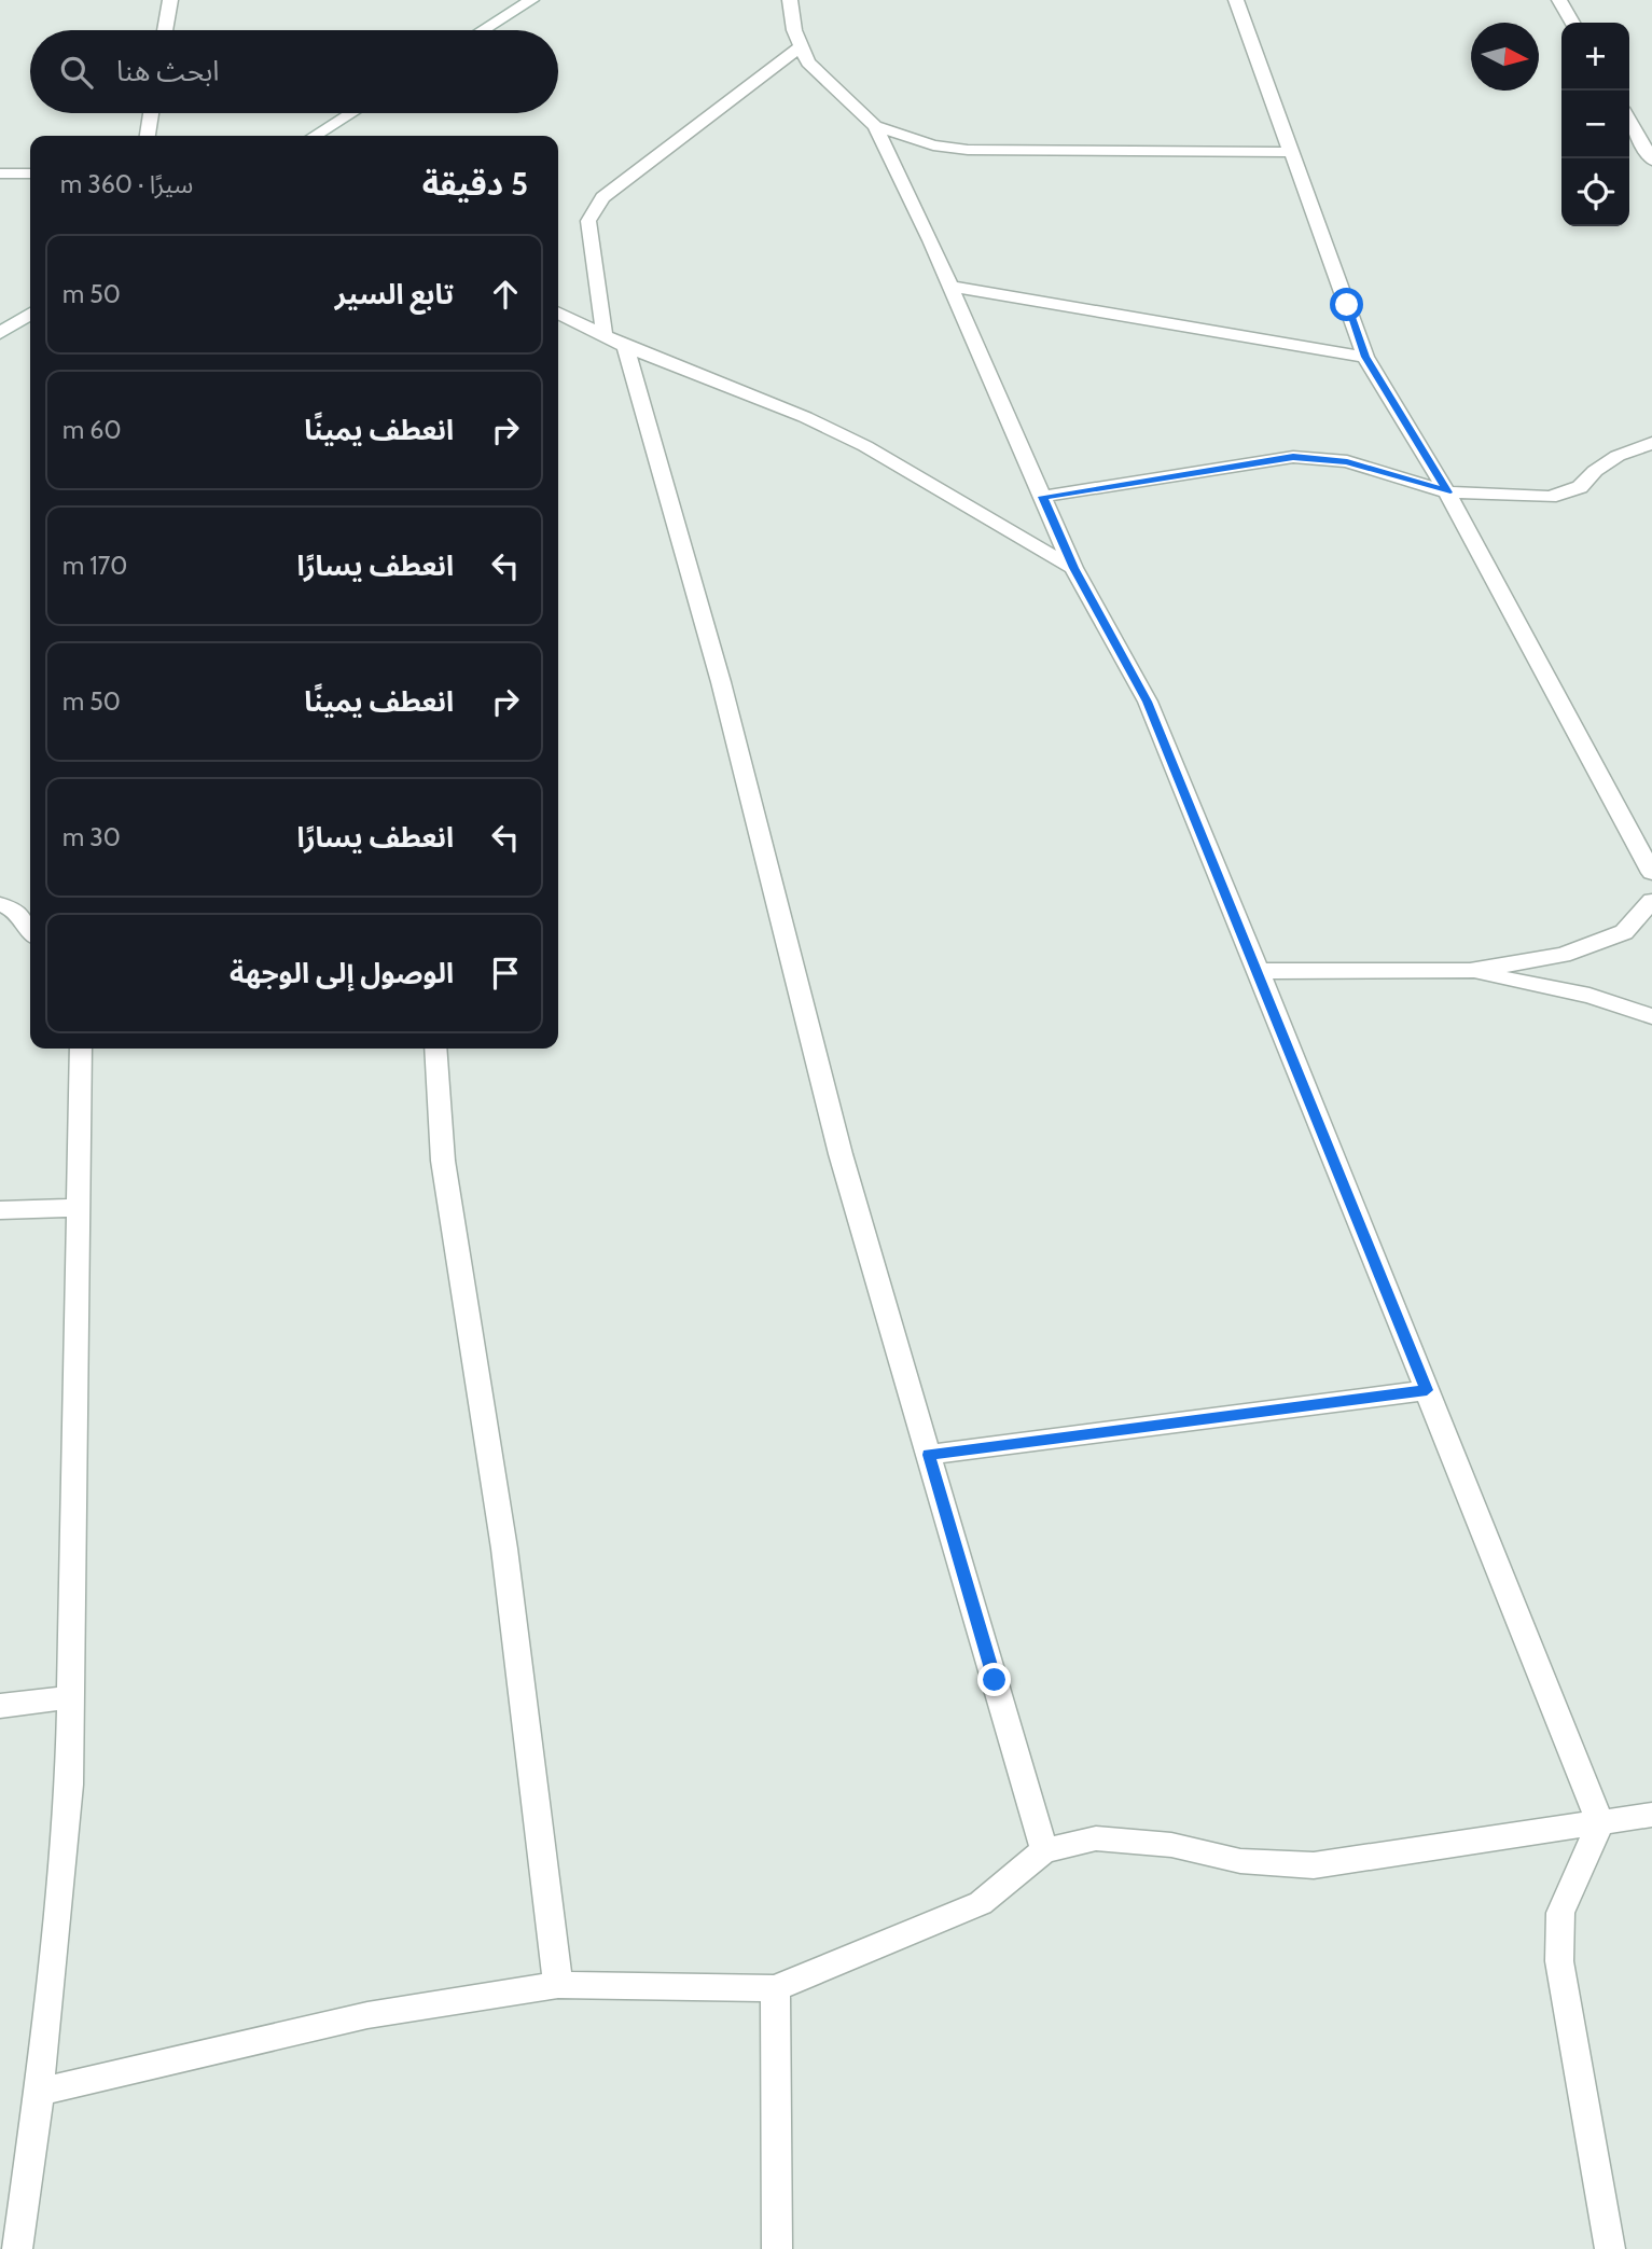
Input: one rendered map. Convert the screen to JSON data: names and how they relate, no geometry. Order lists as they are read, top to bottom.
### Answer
{
  "north": "right",
  "page": {
    "map_buttons": ["+", "−"],
    "search": "ابحث هنا",
    "heading": ["5 دقيقة", "سيرًا · 360 m"],
    "list": [
      ["تابع السير", "50 m"],
      ["انعطف يمينًا", "60 m"],
      ["انعطف يسارًا", "170 m"],
      ["انعطف يمينًا", "50 m"],
      ["انعطف يسارًا", "30 m"],
      "الوصول إلى الوجهة"
    ]
  }
}
